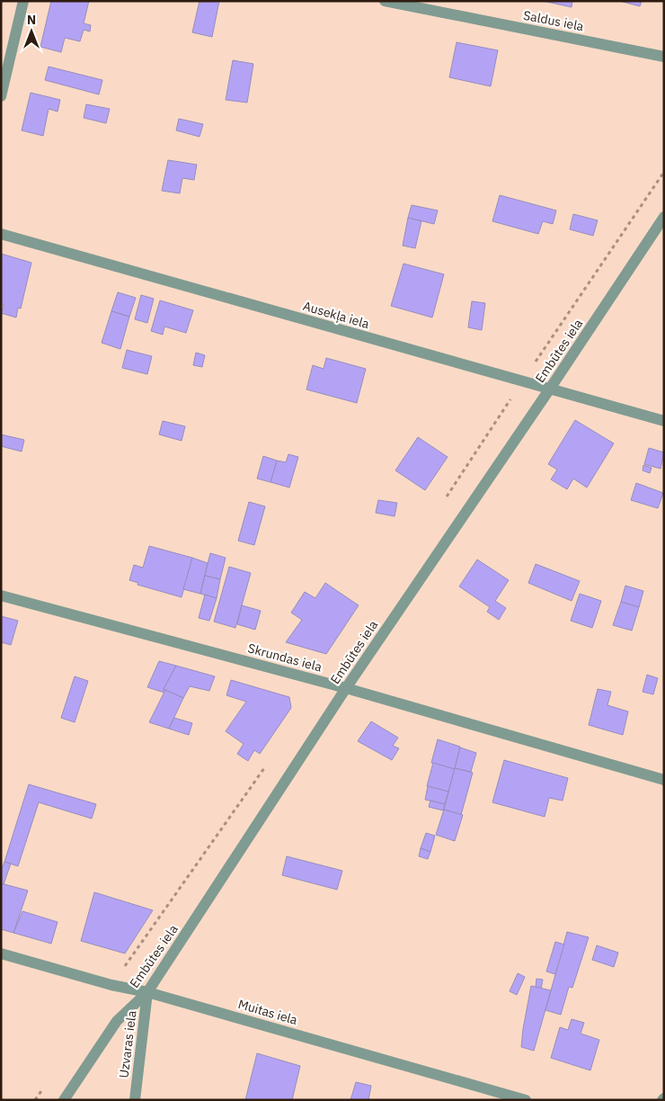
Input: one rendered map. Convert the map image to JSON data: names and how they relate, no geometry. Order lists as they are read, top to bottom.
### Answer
{
  "streets": {
    "street": [
      "Saldus iela",
      "Ausekļa iela",
      "Embūtes iela",
      "Skrundas iela",
      "Muitas iela",
      "Uzvaras iela"
    ]
  },
  "crossings": [
    ["Ausekļa iela", "Embūtes iela"],
    ["Embūtes iela", "Skrundas iela"],
    ["Embūtes iela", "Muitas iela"],
    ["Embūtes iela", "Uzvaras iela"],
    ["Muitas iela", "Uzvaras iela"]
  ],
  "north": "top"
}
